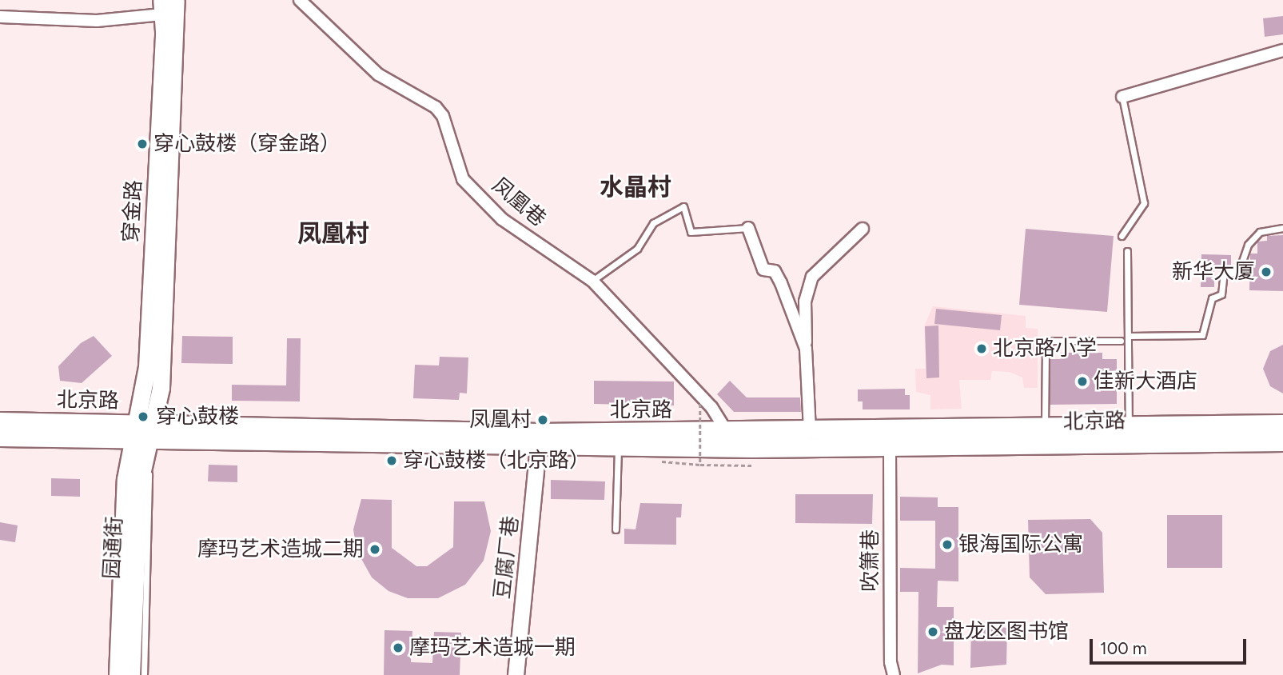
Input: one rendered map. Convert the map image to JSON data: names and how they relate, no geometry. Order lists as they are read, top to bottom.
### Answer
{
  "streets": {
    "main road": ["穿金路", "北京路", "园通街"],
    "street": ["凤凰巷", "豆腐厂巷", "吹箫巷"]
  },
  "crossings": [
    ["凤凰巷", "北京路"],
    ["穿金路", "北京路"],
    ["穿金路", "园通街"],
    ["北京路", "园通街"],
    ["北京路", "豆腐厂巷"],
    ["北京路", "吹箫巷"]
  ],
  "districts": ["水晶村", "凤凰村"],
  "places": [
    "穿心鼓楼（穿金路）",
    "新华大厦",
    "北京路小学",
    "佳新大酒店",
    "穿心鼓楼",
    "凤凰村",
    "穿心鼓楼（北京路）",
    "银海国际公寓",
    "摩玛艺术造城二期",
    "盘龙区图书馆",
    "摩玛艺术造城一期"
  ],
  "scale_bar": "100 m"
}
